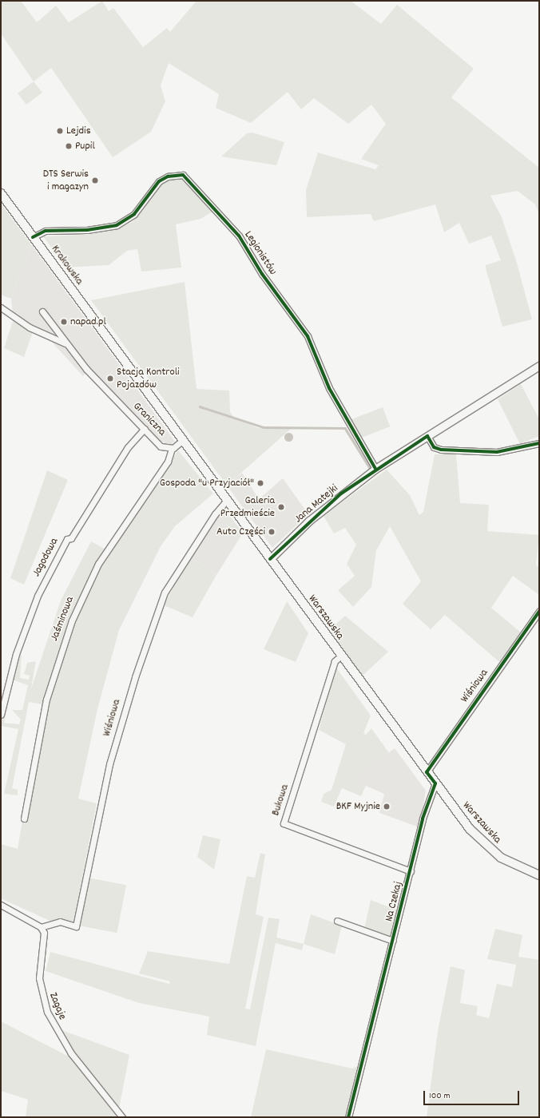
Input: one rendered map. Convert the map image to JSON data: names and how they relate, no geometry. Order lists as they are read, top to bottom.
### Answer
{
  "streets": {
    "main road": ["Krakowska", "Warszawska"],
    "street": [
      "Legionistów",
      "Graniczna",
      "Jana Matejki",
      "Jagodowa",
      "Jaśminowa",
      "Wiśniowa",
      "Bukowa",
      "Na Czekaj",
      "Zagaje"
    ]
  },
  "crossings": [
    ["Legionistów", "Krakowska"],
    ["Legionistów", "Jana Matejki"],
    ["Krakowska", "Warszawska"],
    ["Graniczna", "Jagodowa"],
    ["Graniczna", "Warszawska"],
    ["Graniczna", "Jaśminowa"],
    ["Jana Matejki", "Warszawska"],
    ["Warszawska", "Wiśniowa"],
    ["Warszawska", "Bukowa"],
    ["Warszawska", "Na Czekaj"],
    ["Wiśniowa", "Zagaje"],
    ["Bukowa", "Na Czekaj"]
  ],
  "places": [
    "Lejdis",
    "Pupil",
    "DTS Serwis i magazyn",
    "napad.pl",
    "Stacja Kontroli Pojazdów",
    "Gospoda \"u Przyjaciół\"",
    "Galeria Przedmieście",
    "Auto Części",
    "BKF Myjnie"
  ],
  "scale_bar": "100 m"
}
